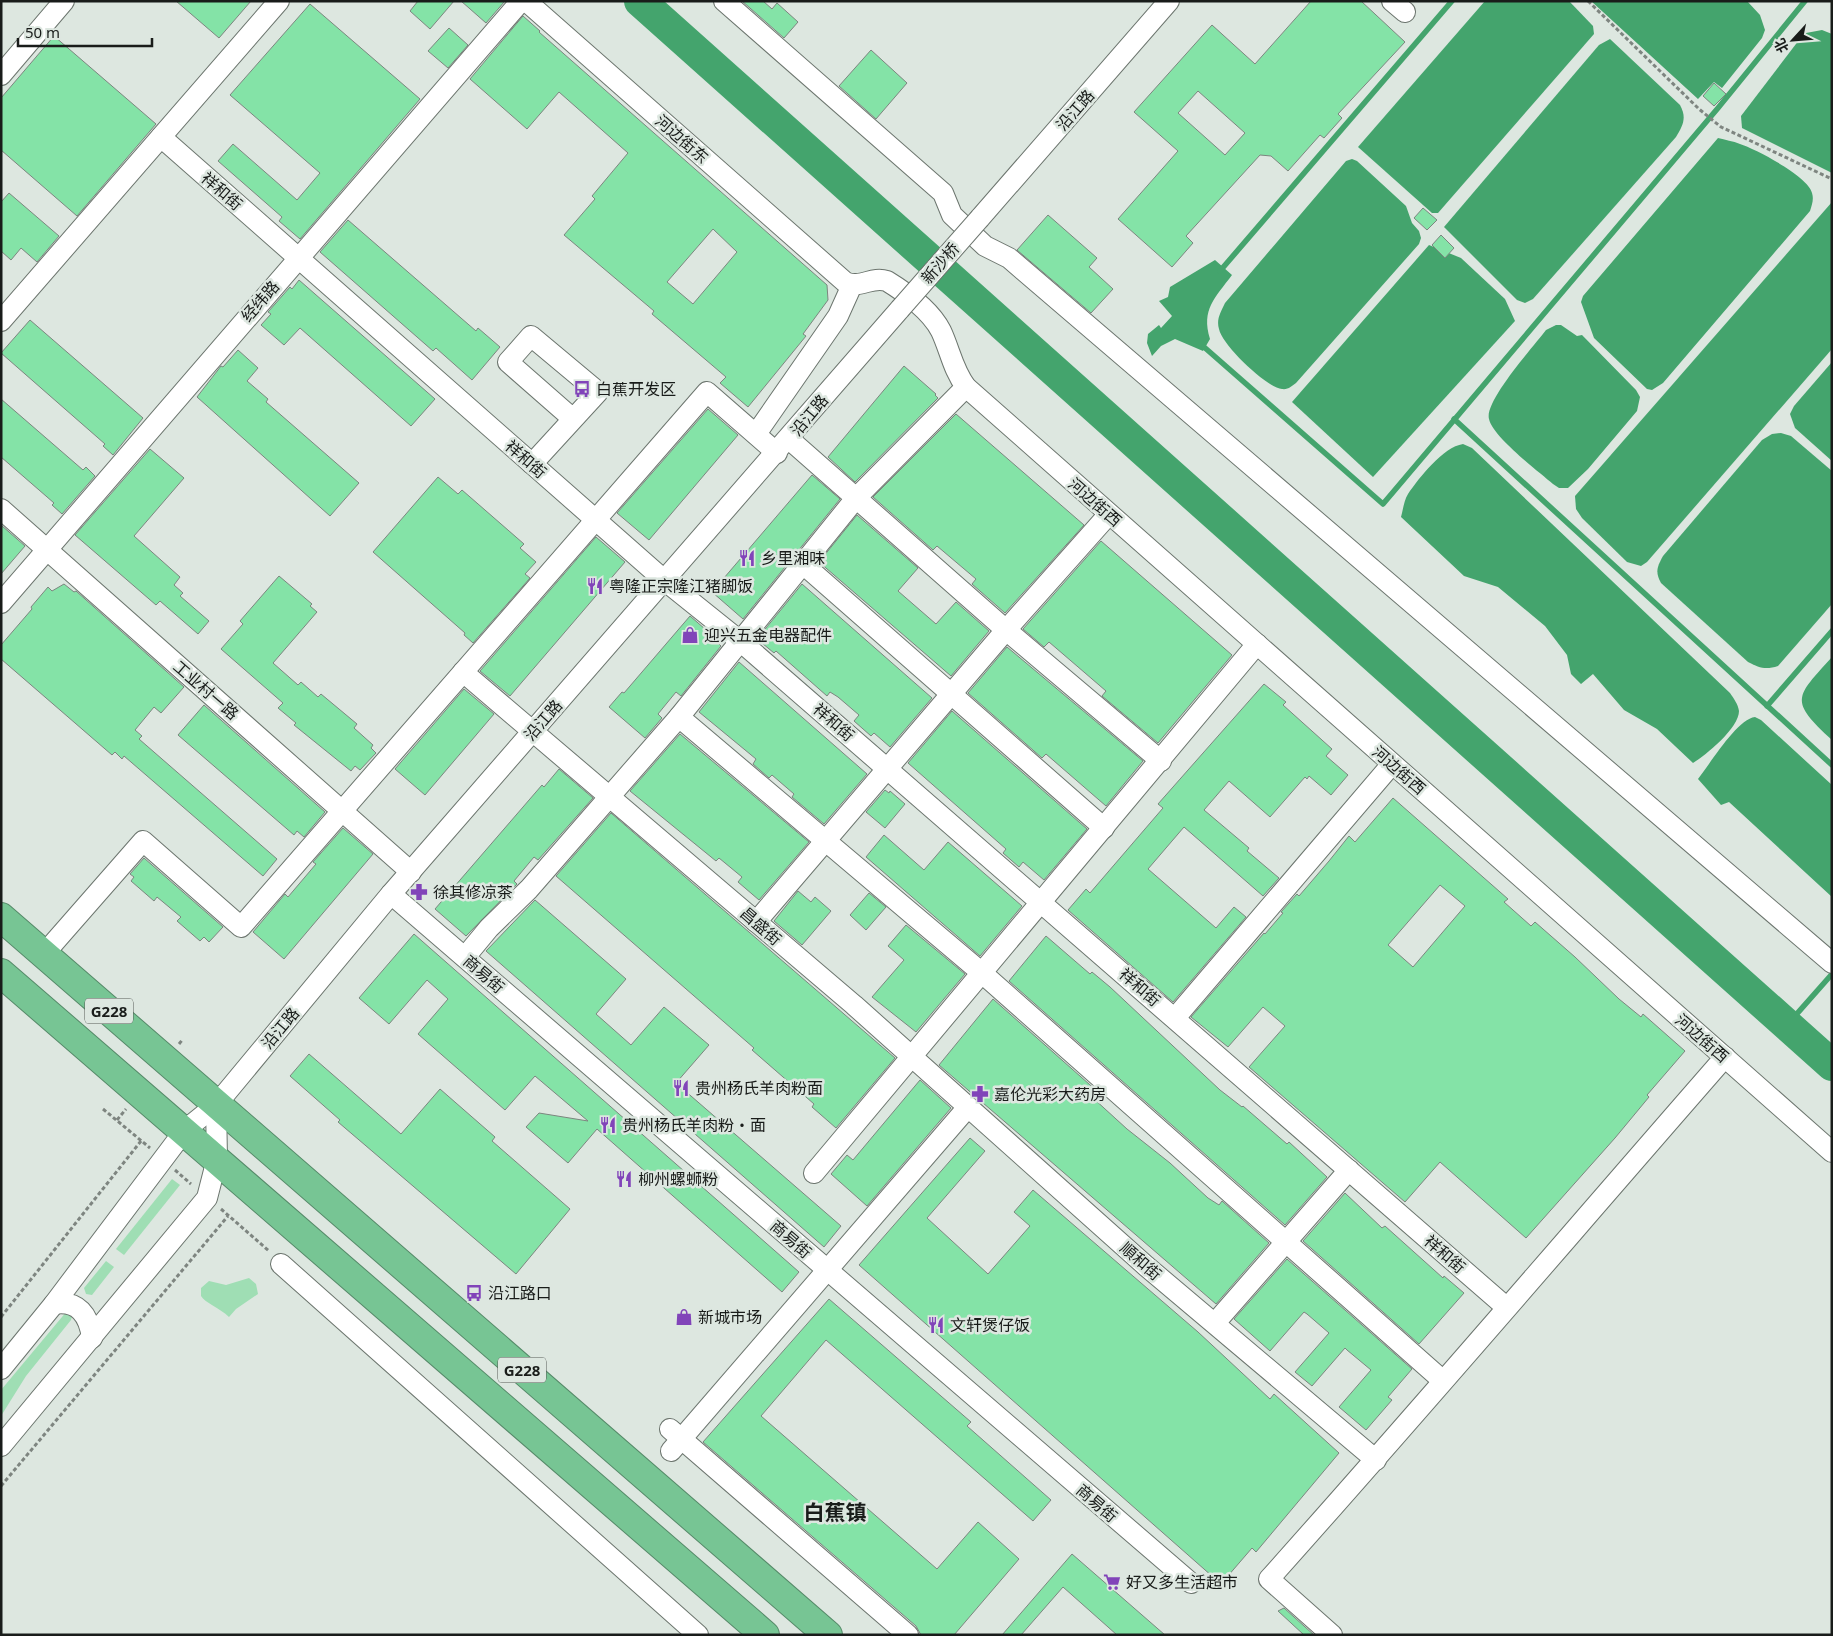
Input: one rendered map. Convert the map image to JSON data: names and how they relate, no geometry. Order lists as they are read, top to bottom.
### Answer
{
  "streets": {
    "highway": ["G228"],
    "street": [
      "沿江路",
      "河边街东",
      "祥和街",
      "新沙桥",
      "经纬路",
      "河边街西",
      "工业村一路",
      "昌盛街",
      "商易街",
      "順和街"
    ]
  },
  "crossings": [
    ["沿江路", "祥和街"],
    ["沿江路", "新沙桥"],
    ["沿江路", "工业村一路"],
    ["沿江路", "昌盛街"],
    ["沿江路", "商易街"],
    ["沿江路", "G228"],
    ["河边街东", "河边街西"],
    ["祥和街", "经纬路"],
    ["经纬路", "工业村一路"],
    ["昌盛街", "順和街"]
  ],
  "districts": ["白蕉镇"],
  "places": {
    "bus stop": ["白蕉开发区", "沿江路口"],
    "restaurant": [
      "乡里湘味",
      "粤隆正宗隆江猪脚饭",
      "贵州杨氏羊肉粉面",
      "贵州杨氏羊肉粉・面",
      "柳州螺蛳粉",
      "文轩煲仔饭"
    ],
    "shop": ["迎兴五金电器配件", "新城市场"],
    "pharmacy": ["徐其修凉茶", "嘉伦光彩大药房"],
    "supermarket": ["好又多生活超市"]
  },
  "scale_bar": "50 m",
  "north": "bottom left"
}
